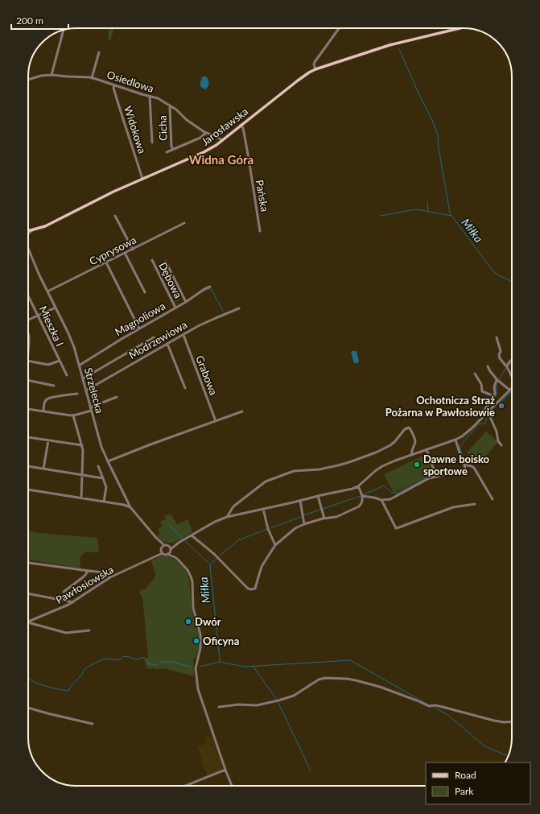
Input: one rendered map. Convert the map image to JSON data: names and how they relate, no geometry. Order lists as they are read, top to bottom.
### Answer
{
  "streets": {
    "main road": ["Jarosławska"],
    "street": [
      "Osiedlowa",
      "Cicha",
      "Widokowa",
      "Pańska",
      "Cyprysowa",
      "Dębowa",
      "Magnoliowa",
      "Mieszka I",
      "Modrzewiowa",
      "Grabowa",
      "Strzelecka",
      "Pawłosiowska"
    ]
  },
  "crossings": [
    ["Osiedlowa", "Jarosławska"],
    ["Osiedlowa", "Cicha"],
    ["Osiedlowa", "Widokowa"],
    ["Jarosławska", "Widokowa"],
    ["Jarosławska", "Pańska"],
    ["Cyprysowa", "Strzelecka"],
    ["Dębowa", "Magnoliowa"],
    ["Magnoliowa", "Strzelecka"],
    ["Modrzewiowa", "Grabowa"],
    ["Modrzewiowa", "Strzelecka"],
    ["Strzelecka", "Pawłosiowska"]
  ],
  "districts": ["Widna Góra"],
  "water": ["Miłka"],
  "places": [
    "Ochotnicza Straż Pożarna w Pawłosiowie",
    "Dawne boisko sportowe",
    "Dwór",
    "Oficyna"
  ],
  "legend": ["Road", "Park"],
  "scale_bar": "200 m"
}
